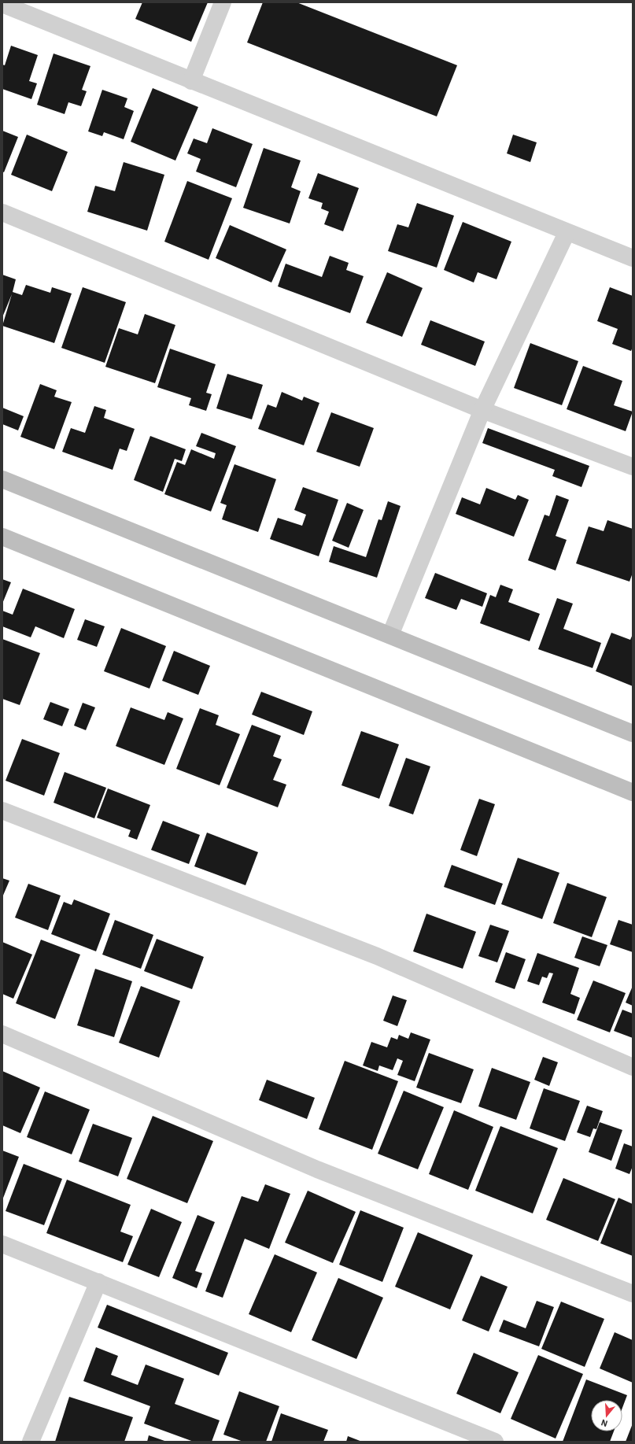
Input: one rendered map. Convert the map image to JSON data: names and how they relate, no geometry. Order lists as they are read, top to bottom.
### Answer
{
  "north": "bottom"
}
